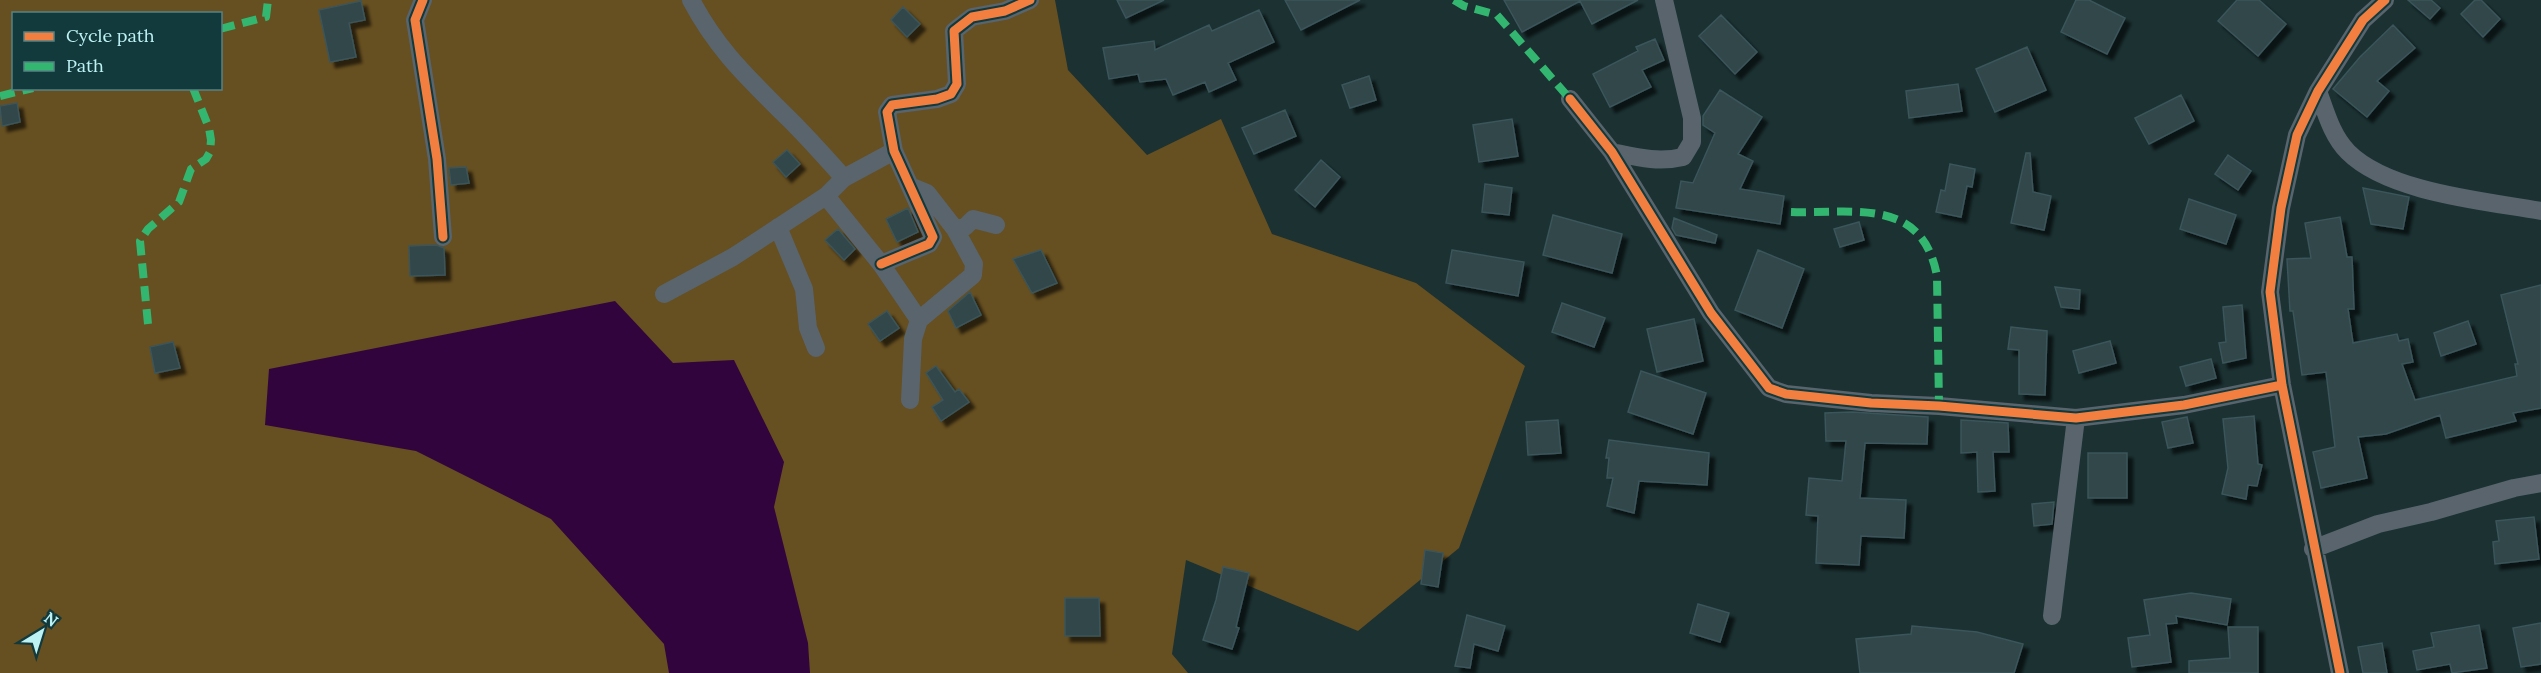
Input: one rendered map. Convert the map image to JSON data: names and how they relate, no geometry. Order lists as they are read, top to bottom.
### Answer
{
  "legend": ["Cycle path", "Path"],
  "north": "top right"
}
